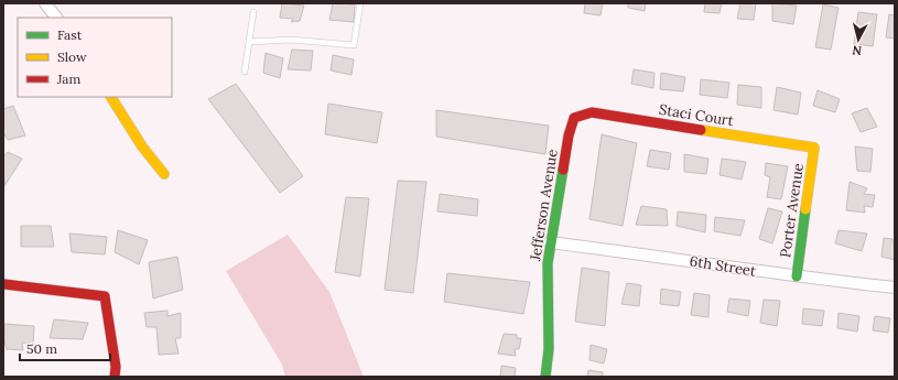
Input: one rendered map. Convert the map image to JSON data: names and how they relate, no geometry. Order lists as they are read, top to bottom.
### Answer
{
  "streets": {
    "street": [
      "Staci Court",
      "Jefferson Avenue",
      "Porter Avenue",
      "6th Street"
    ]
  },
  "crossings": [
    ["Staci Court", "Jefferson Avenue"],
    ["Staci Court", "Porter Avenue"],
    ["Jefferson Avenue", "6th Street"],
    ["Porter Avenue", "6th Street"]
  ],
  "legend": ["Fast", "Slow", "Jam"],
  "scale_bar": "50 m",
  "north": "bottom"
}
